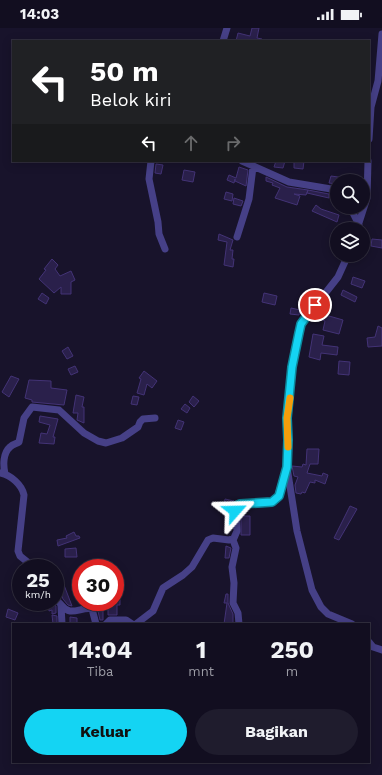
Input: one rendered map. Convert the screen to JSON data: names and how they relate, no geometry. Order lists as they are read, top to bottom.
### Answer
{
  "page": {
    "status": "14:03",
    "turn": ["50 m", "Belok kiri"],
    "speed": "25 km/h",
    "limit": "30",
    "eta": [
      "14:04",
      "Tiba",
      "1",
      "mnt",
      "250",
      "m"
    ],
    "buttons": ["Keluar", "Bagikan"]
  }
}
